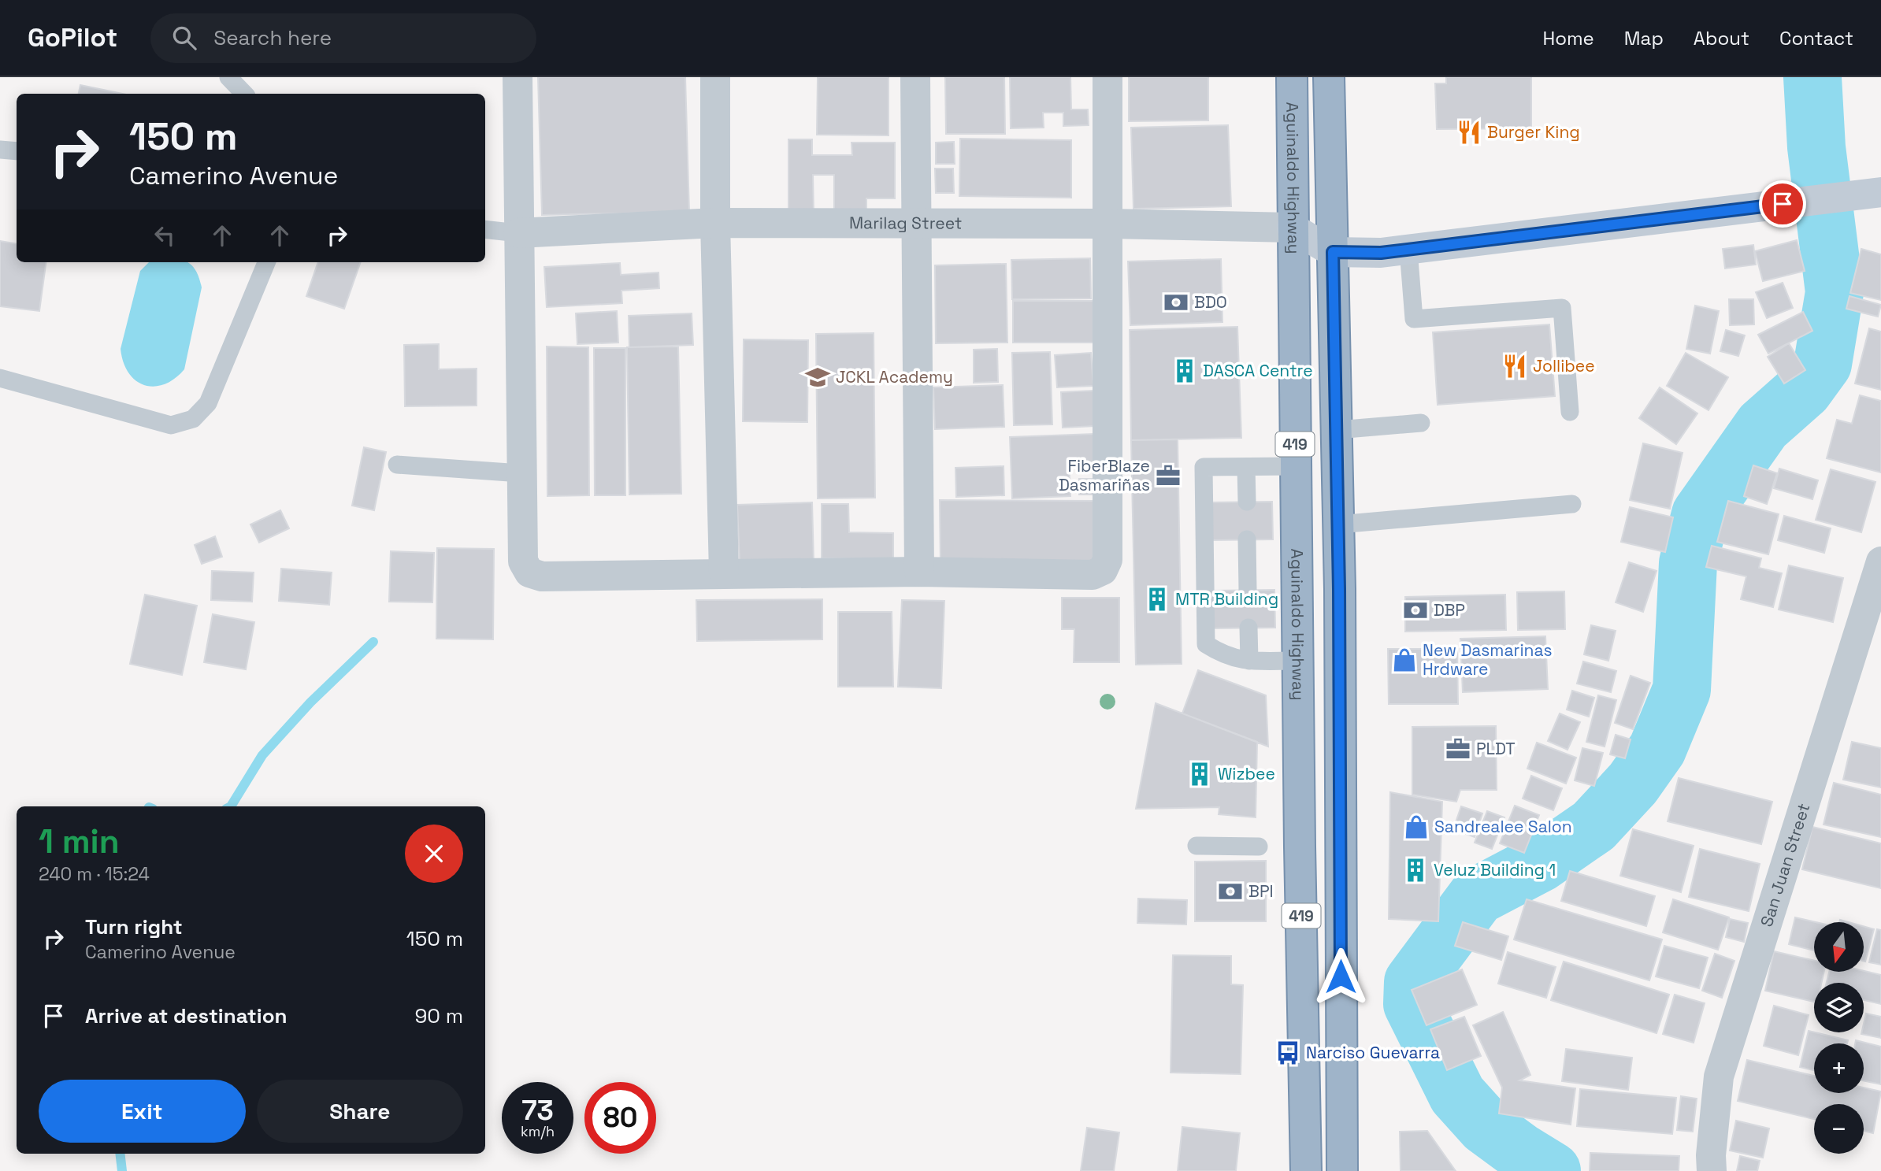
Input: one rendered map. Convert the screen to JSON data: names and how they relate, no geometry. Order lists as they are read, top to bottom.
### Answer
{
  "streets": {
    "highway": ["Aguinaldo Highway", "419"],
    "street": ["Marilag Street", "San Juan Street"]
  },
  "crossings": [
    ["Aguinaldo Highway", "Marilag Street"]
  ],
  "places": {
    "restaurant": ["Burger King", "Jollibee"],
    "bank": ["BDO", "DBP", "BPI"],
    "building": [
      "DASCA Centre",
      "MTR Building",
      "Wizbee",
      "Veluz Building 1"
    ],
    "school or university": ["JCKL Academy"],
    "office": ["FiberBlaze Dasmariñas", "PLDT"],
    "shop": ["New Dasmarinas Hrdware", "Sandrealee Salon"],
    "bus stop": ["Narciso Guevarra"]
  },
  "north": "bottom",
  "page": {
    "header": "GoPilot",
    "search": "Search here",
    "nav": [
      "Home",
      "Map",
      "About",
      "Contact"
    ],
    "turn": ["150 m", "Camerino Avenue"],
    "heading": ["1 min", "240 m · 15:24"],
    "list": [
      {
        "name": "Turn right",
        "note": "Camerino Avenue",
        "value": "150 m"
      },
      {
        "name": "Arrive at destination",
        "value": "90 m"
      }
    ],
    "map_buttons": ["+", "−"],
    "buttons": ["Exit", "Share"],
    "speed": "73 km/h",
    "limit": "80"
  }
}
